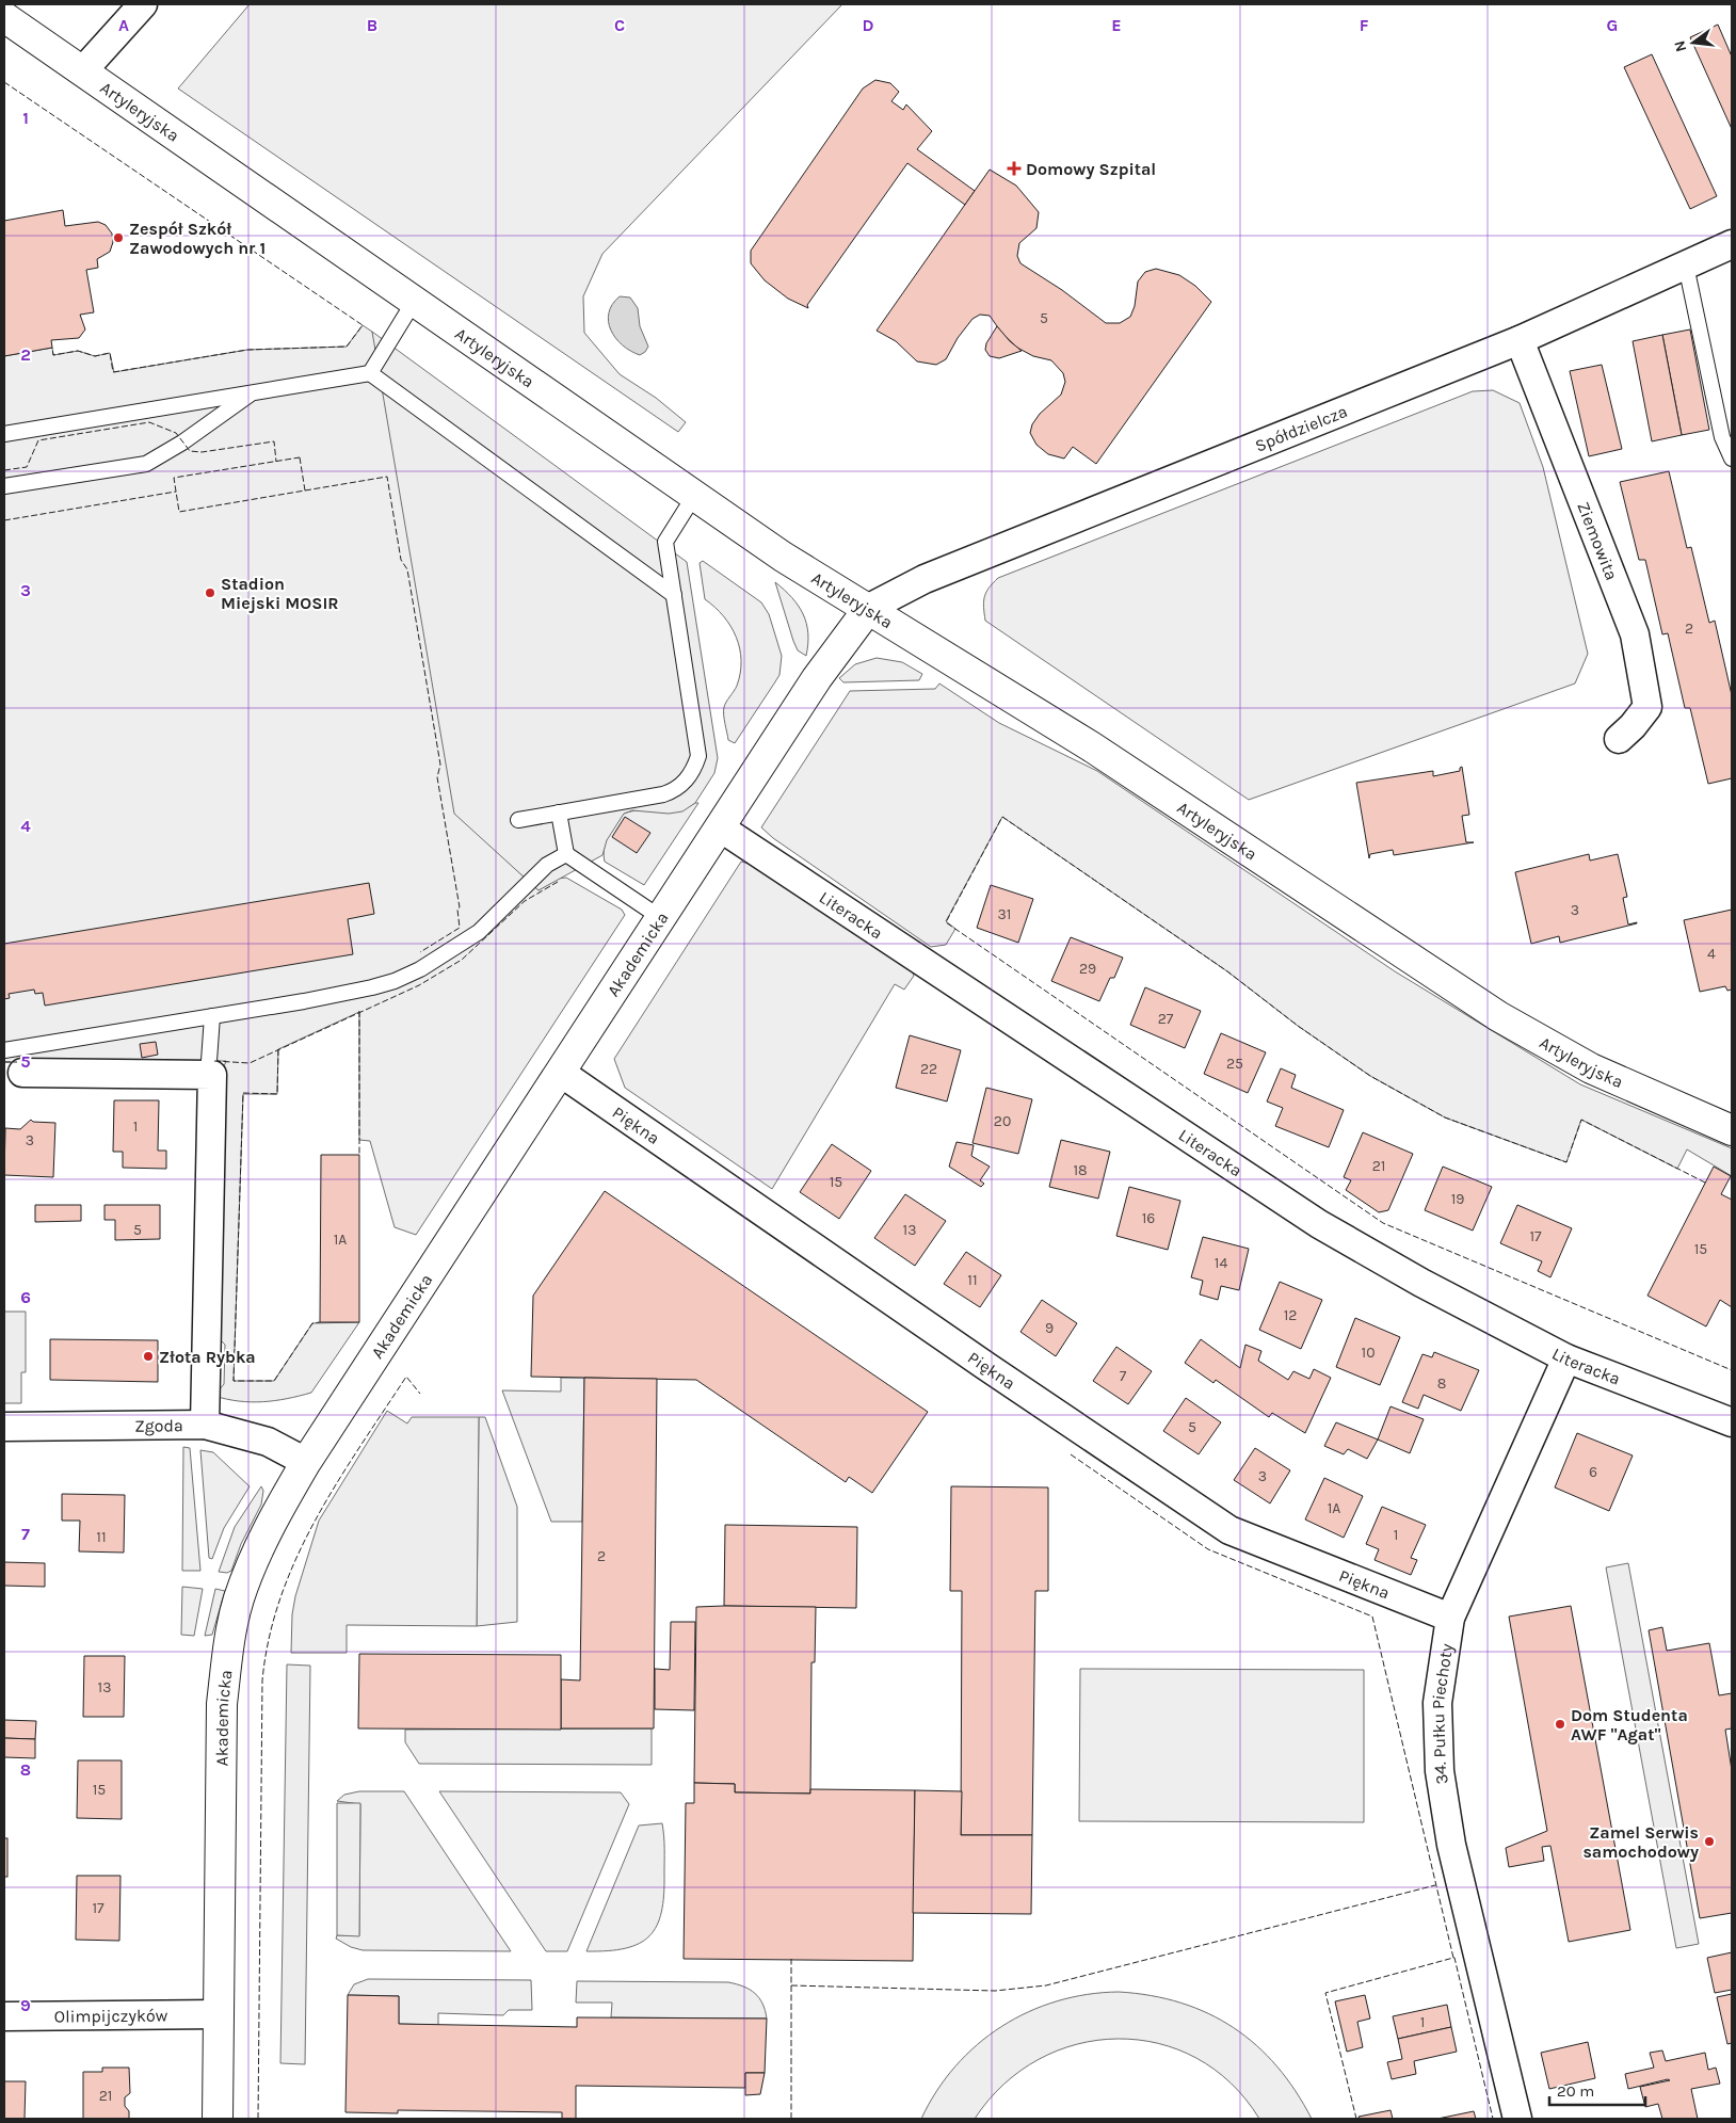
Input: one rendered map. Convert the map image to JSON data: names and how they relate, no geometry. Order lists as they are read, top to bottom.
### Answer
{
  "streets": {
    "street": [
      "Artyleryjska",
      "Spółdzielcza",
      "Ziemowita",
      "Literacka",
      "Akademicka",
      "Piękna",
      "Zgoda",
      "34. Pułku Piechoty",
      "Olimpijczyków"
    ]
  },
  "crossings": [
    ["Artyleryjska", "Spółdzielcza"],
    ["Artyleryjska", "Akademicka"],
    ["Spółdzielcza", "Ziemowita"],
    ["Spółdzielcza", "Akademicka"],
    ["Literacka", "Akademicka"],
    ["Literacka", "34. Pułku Piechoty"],
    ["Akademicka", "Piękna"],
    ["Akademicka", "Zgoda"],
    ["Akademicka", "Olimpijczyków"],
    ["Piękna", "34. Pułku Piechoty"]
  ],
  "places": {
    "health": ["Domowy Szpital"],
    "other": [
      "Zespół Szkół Zawodowych nr 1",
      "Stadion Miejski MOSIR",
      "Złota Rybka",
      "Dom Studenta AWF \"Agat\"",
      "Zamel Serwis samochodowy"
    ]
  },
  "house_numbers": [
    "5",
    "2",
    "3",
    "31",
    "4",
    "29",
    "27",
    "25",
    "22",
    "20",
    "1",
    "3",
    "21",
    "18",
    "15",
    "19",
    "16",
    "5",
    "13",
    "17",
    "1A",
    "15",
    "14",
    "11",
    "12",
    "9",
    "10",
    "7",
    "8",
    "5",
    "6",
    "3",
    "1A",
    "1",
    "11",
    "2",
    "13",
    "15",
    "17",
    "1",
    "21"
  ],
  "scale_bar": "20 m",
  "north": "left",
  "grid": {
    "columns": [
      "A",
      "B",
      "C",
      "D",
      "E",
      "F",
      "G"
    ],
    "rows": [
      "1",
      "2",
      "3",
      "4",
      "5",
      "6",
      "7",
      "8",
      "9"
    ]
  }
}
